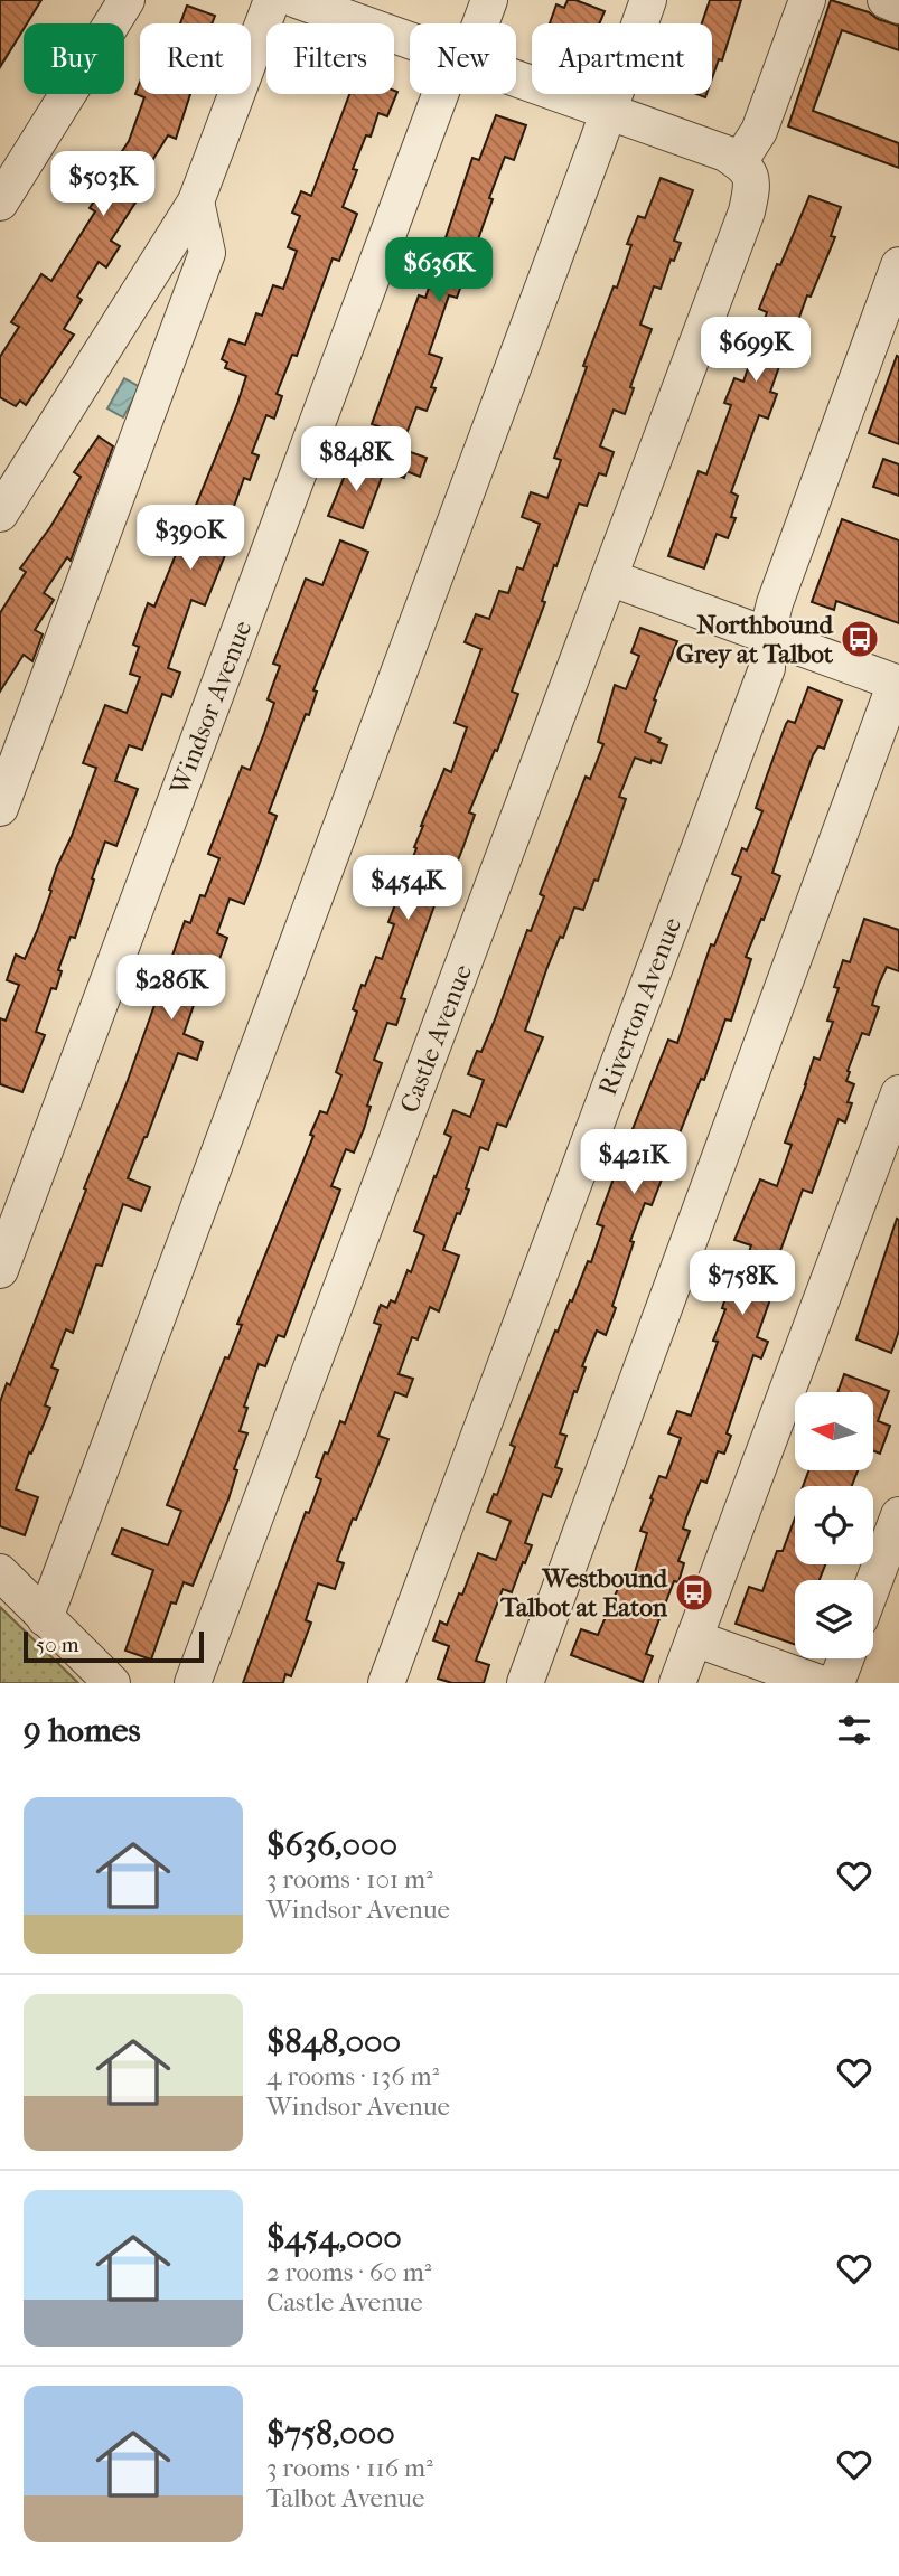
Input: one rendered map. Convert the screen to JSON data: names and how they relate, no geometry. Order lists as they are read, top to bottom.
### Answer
{
  "streets": {
    "street": ["Windsor Avenue", "Riverton Avenue", "Castle Avenue"]
  },
  "places": {
    "bus stop": ["Northbound Grey at Talbot", "Westbound Talbot at Eaton"]
  },
  "scale_bar": "50 m",
  "north": "left",
  "page": {
    "chip": [
      "Buy",
      "Rent",
      "Filters",
      "New",
      "Apartment"
    ],
    "price": [
      "$503K",
      "$636K",
      "$699K",
      "$848K",
      "$390K",
      "$454K",
      "$286K",
      "$421K",
      "$758K"
    ],
    "scale": "50 m",
    "heading": "9 homes",
    "list": [
      {
        "name": "$636,000",
        "note": "3 rooms · 101 m² · Windsor Avenue"
      },
      {
        "name": "$848,000",
        "note": "4 rooms · 136 m² · Windsor Avenue"
      },
      {
        "name": "$454,000",
        "note": "2 rooms · 60 m² · Castle Avenue"
      },
      {
        "name": "$758,000",
        "note": "3 rooms · 116 m² · Talbot Avenue"
      }
    ]
  }
}
